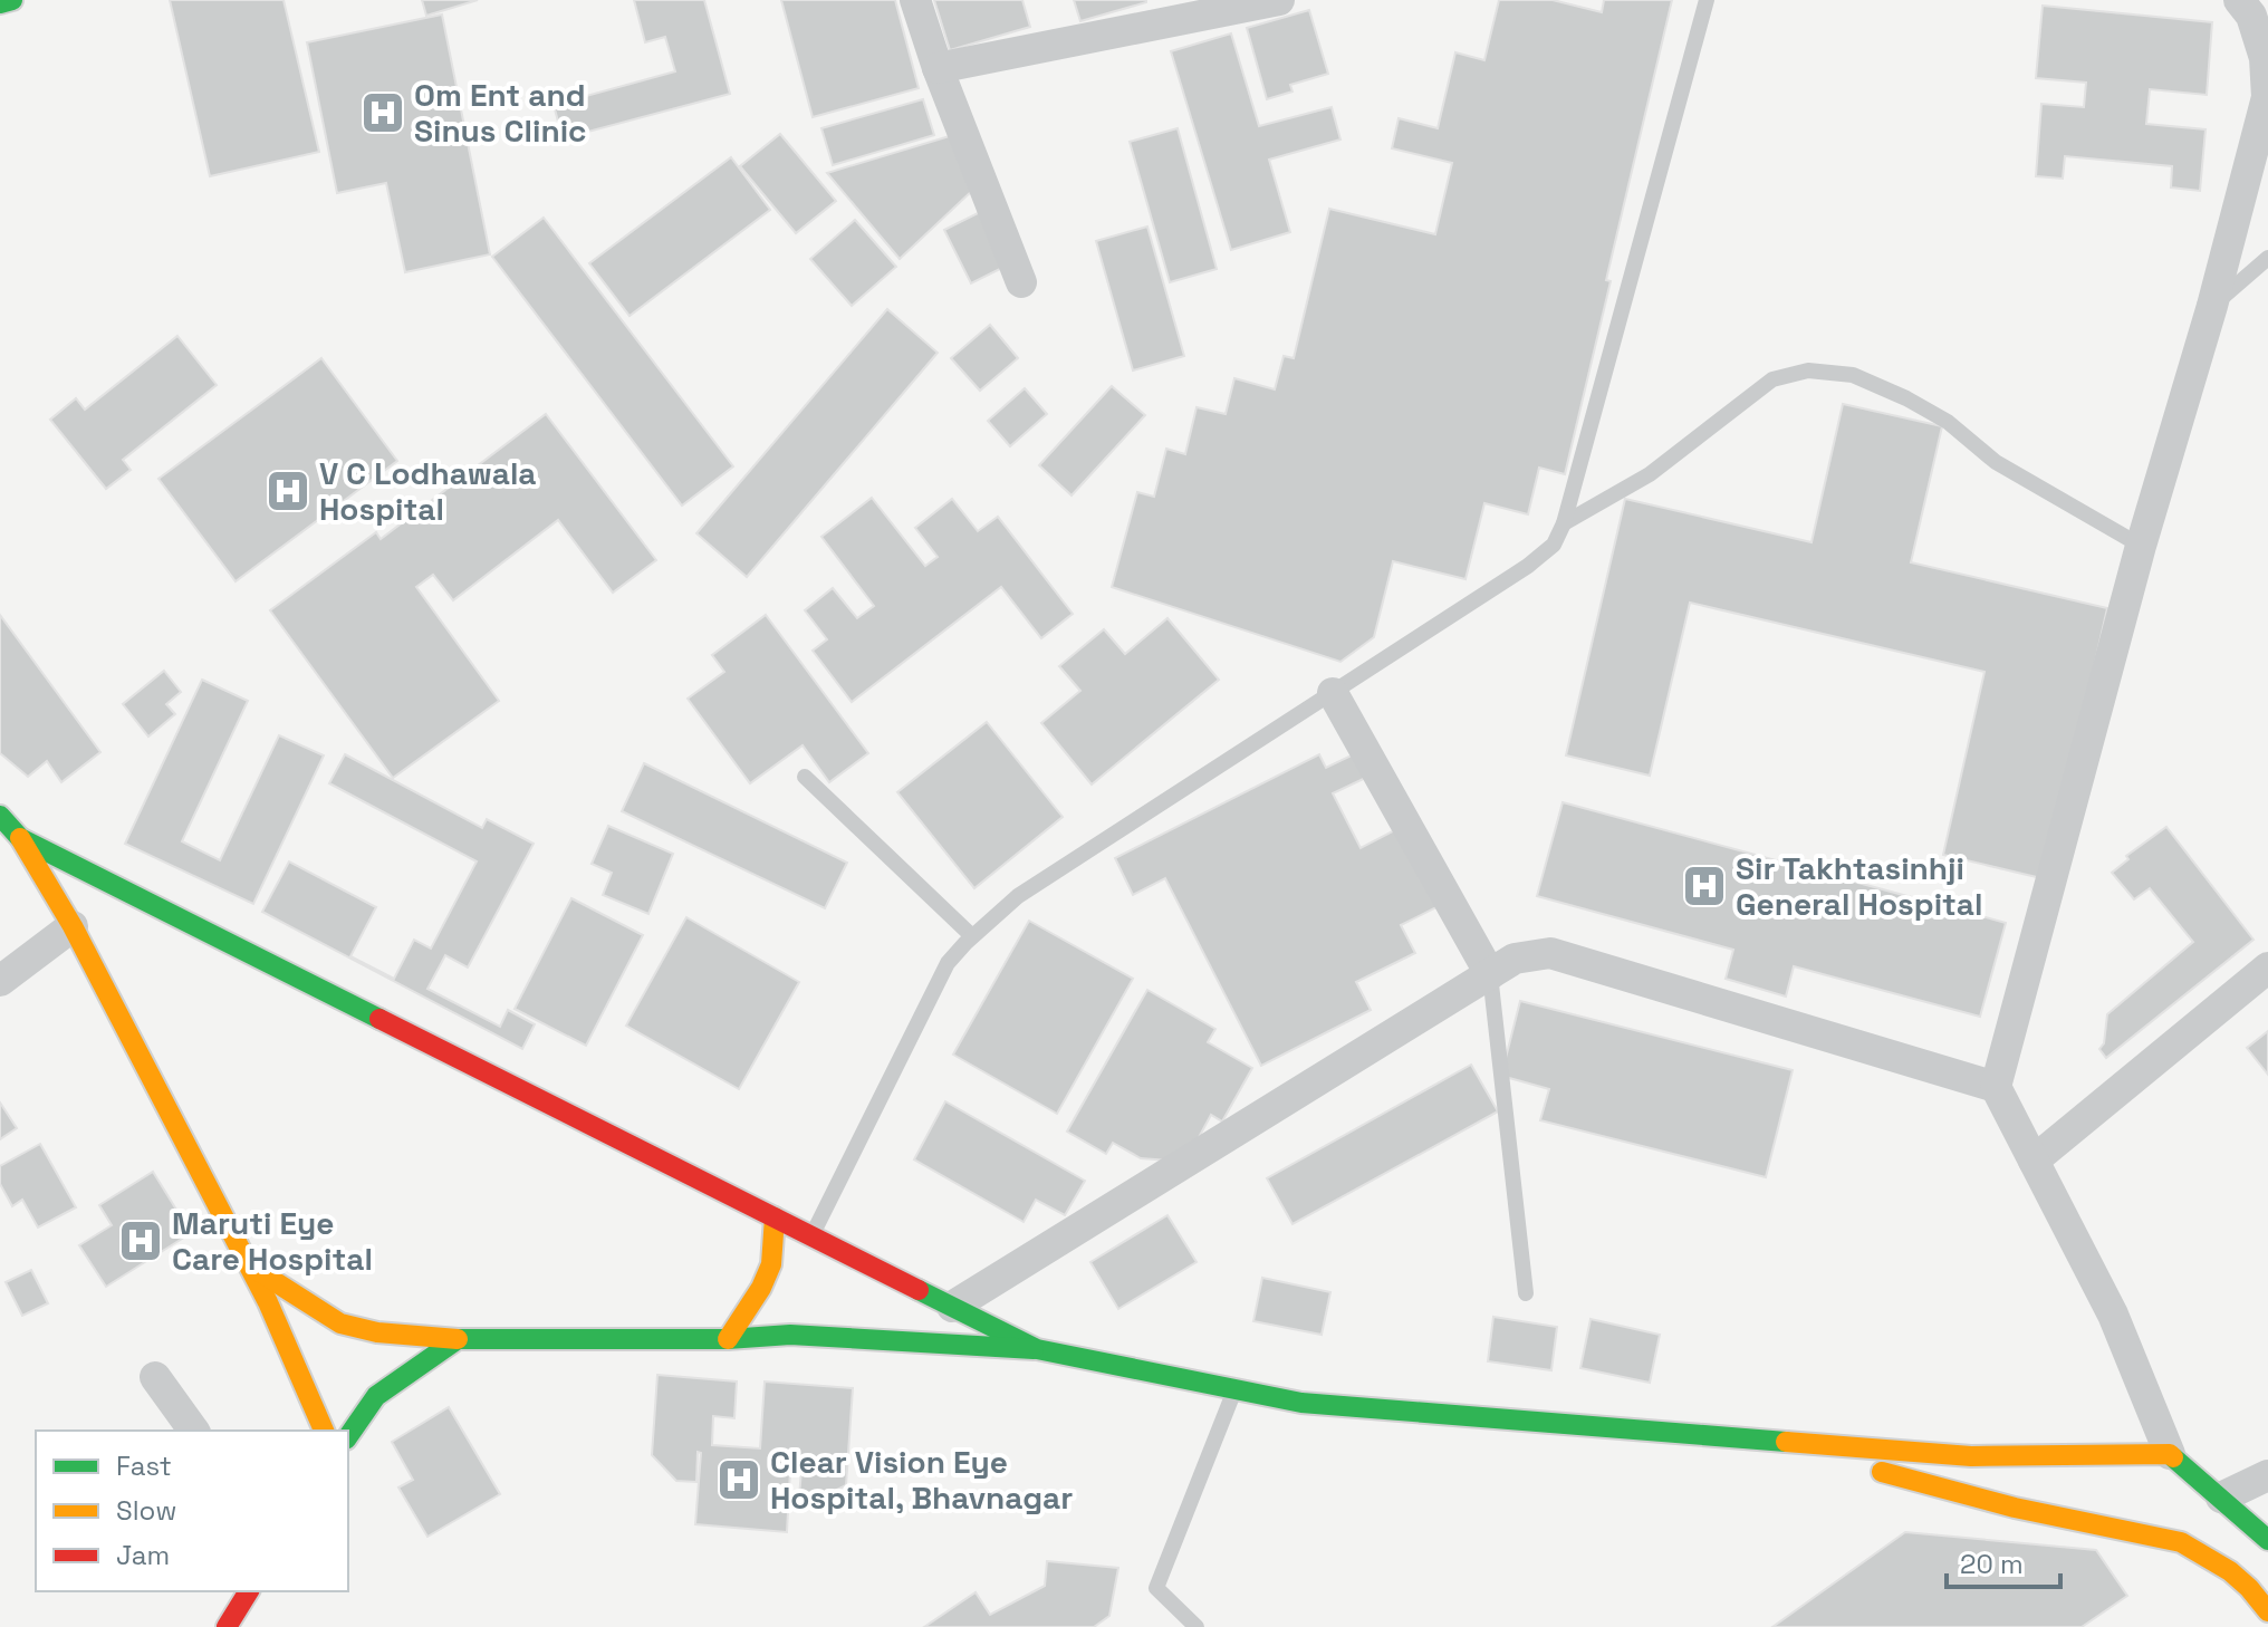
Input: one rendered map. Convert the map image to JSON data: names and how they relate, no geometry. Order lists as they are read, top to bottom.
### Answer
{
  "places": {
    "hospital": [
      "Om Ent and Sinus Clinic",
      "V C Lodhawala Hospital",
      "Sir Takhtasinhji General Hospital",
      "Maruti Eye Care Hospital",
      "Clear Vision Eye Hospital, Bhavnagar"
    ]
  },
  "legend": ["Fast", "Slow", "Jam"],
  "scale_bar": "20 m"
}
